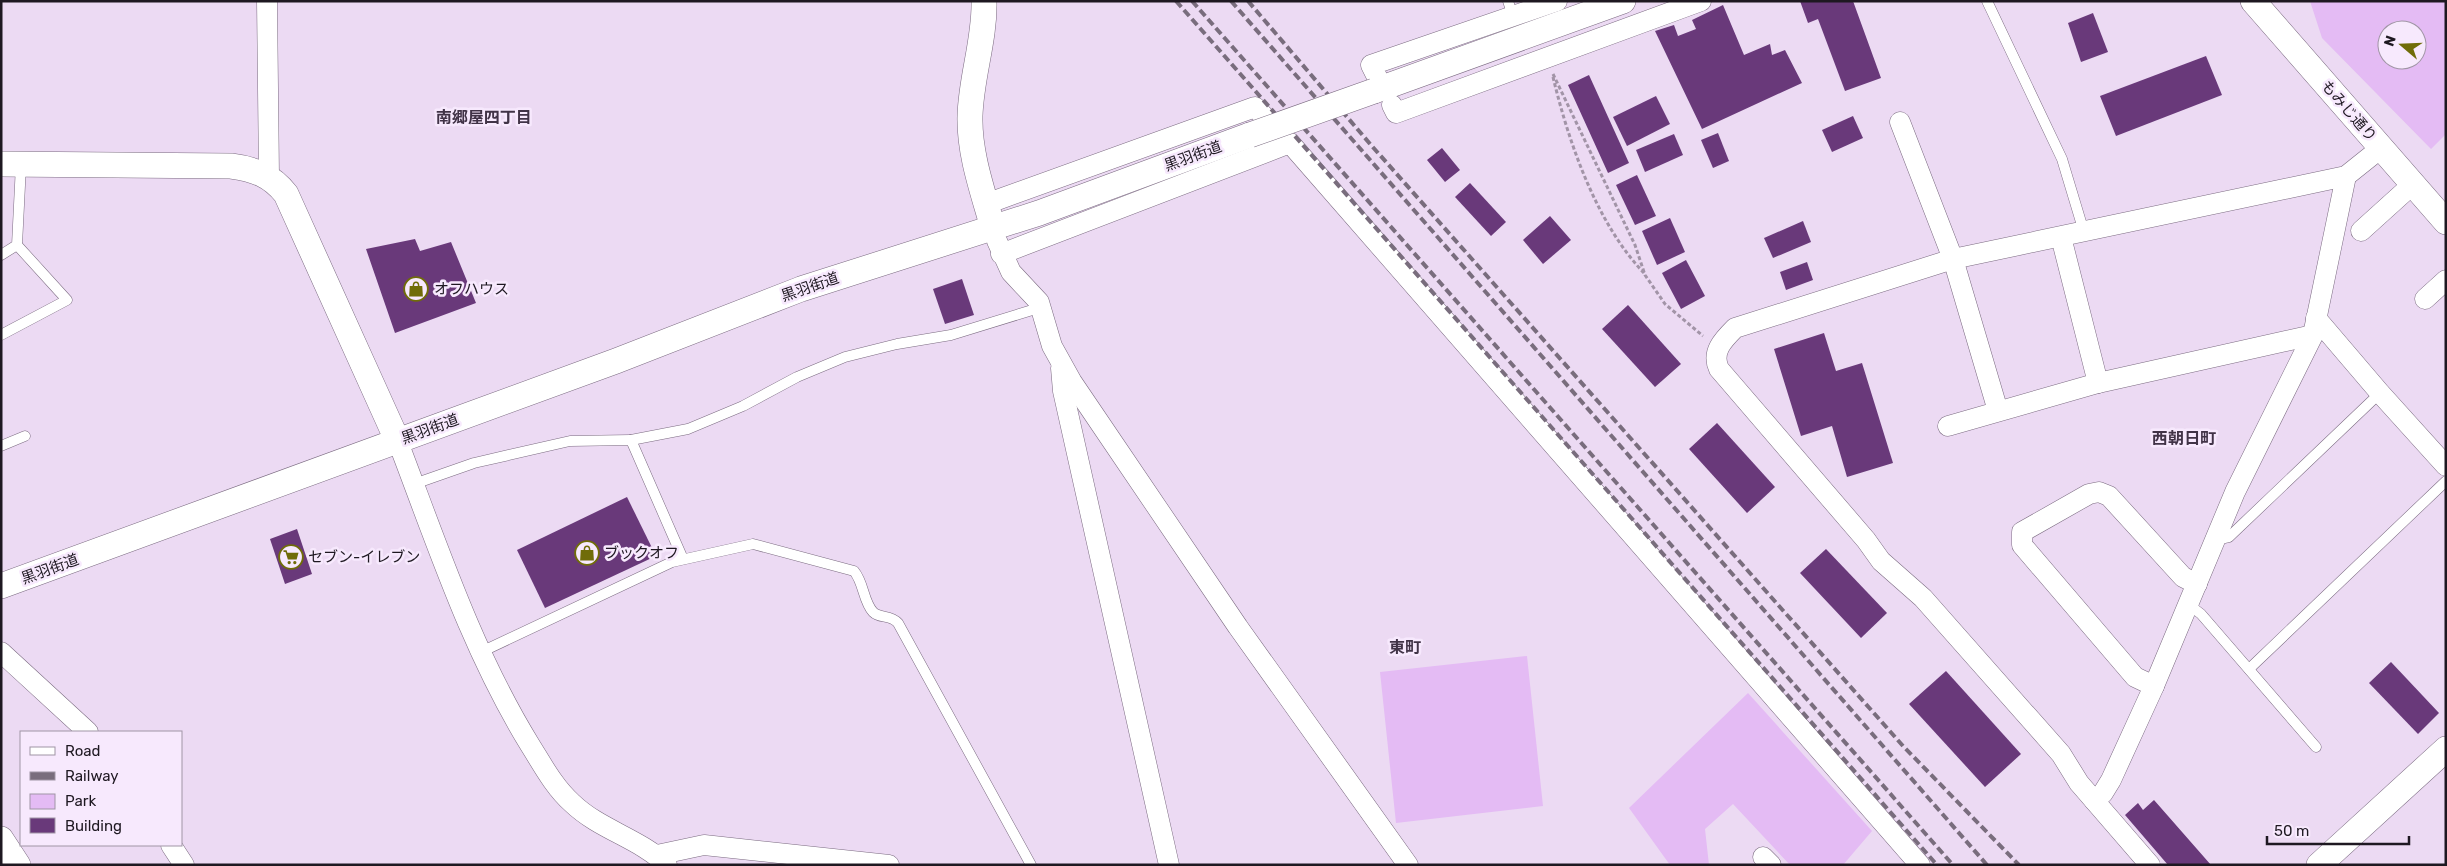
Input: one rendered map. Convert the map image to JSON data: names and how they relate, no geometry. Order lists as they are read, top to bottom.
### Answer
{
  "streets": {
    "street": ["もみじ通り", "黒羽街道"]
  },
  "districts": ["南郷屋四丁目", "西朝日町", "東町"],
  "places": {
    "shop": ["オフハウス", "ブックオフ"],
    "supermarket": ["セブン-イレブン"]
  },
  "legend": [
    "Road",
    "Railway",
    "Park",
    "Building"
  ],
  "scale_bar": "50 m",
  "north": "left"
}
